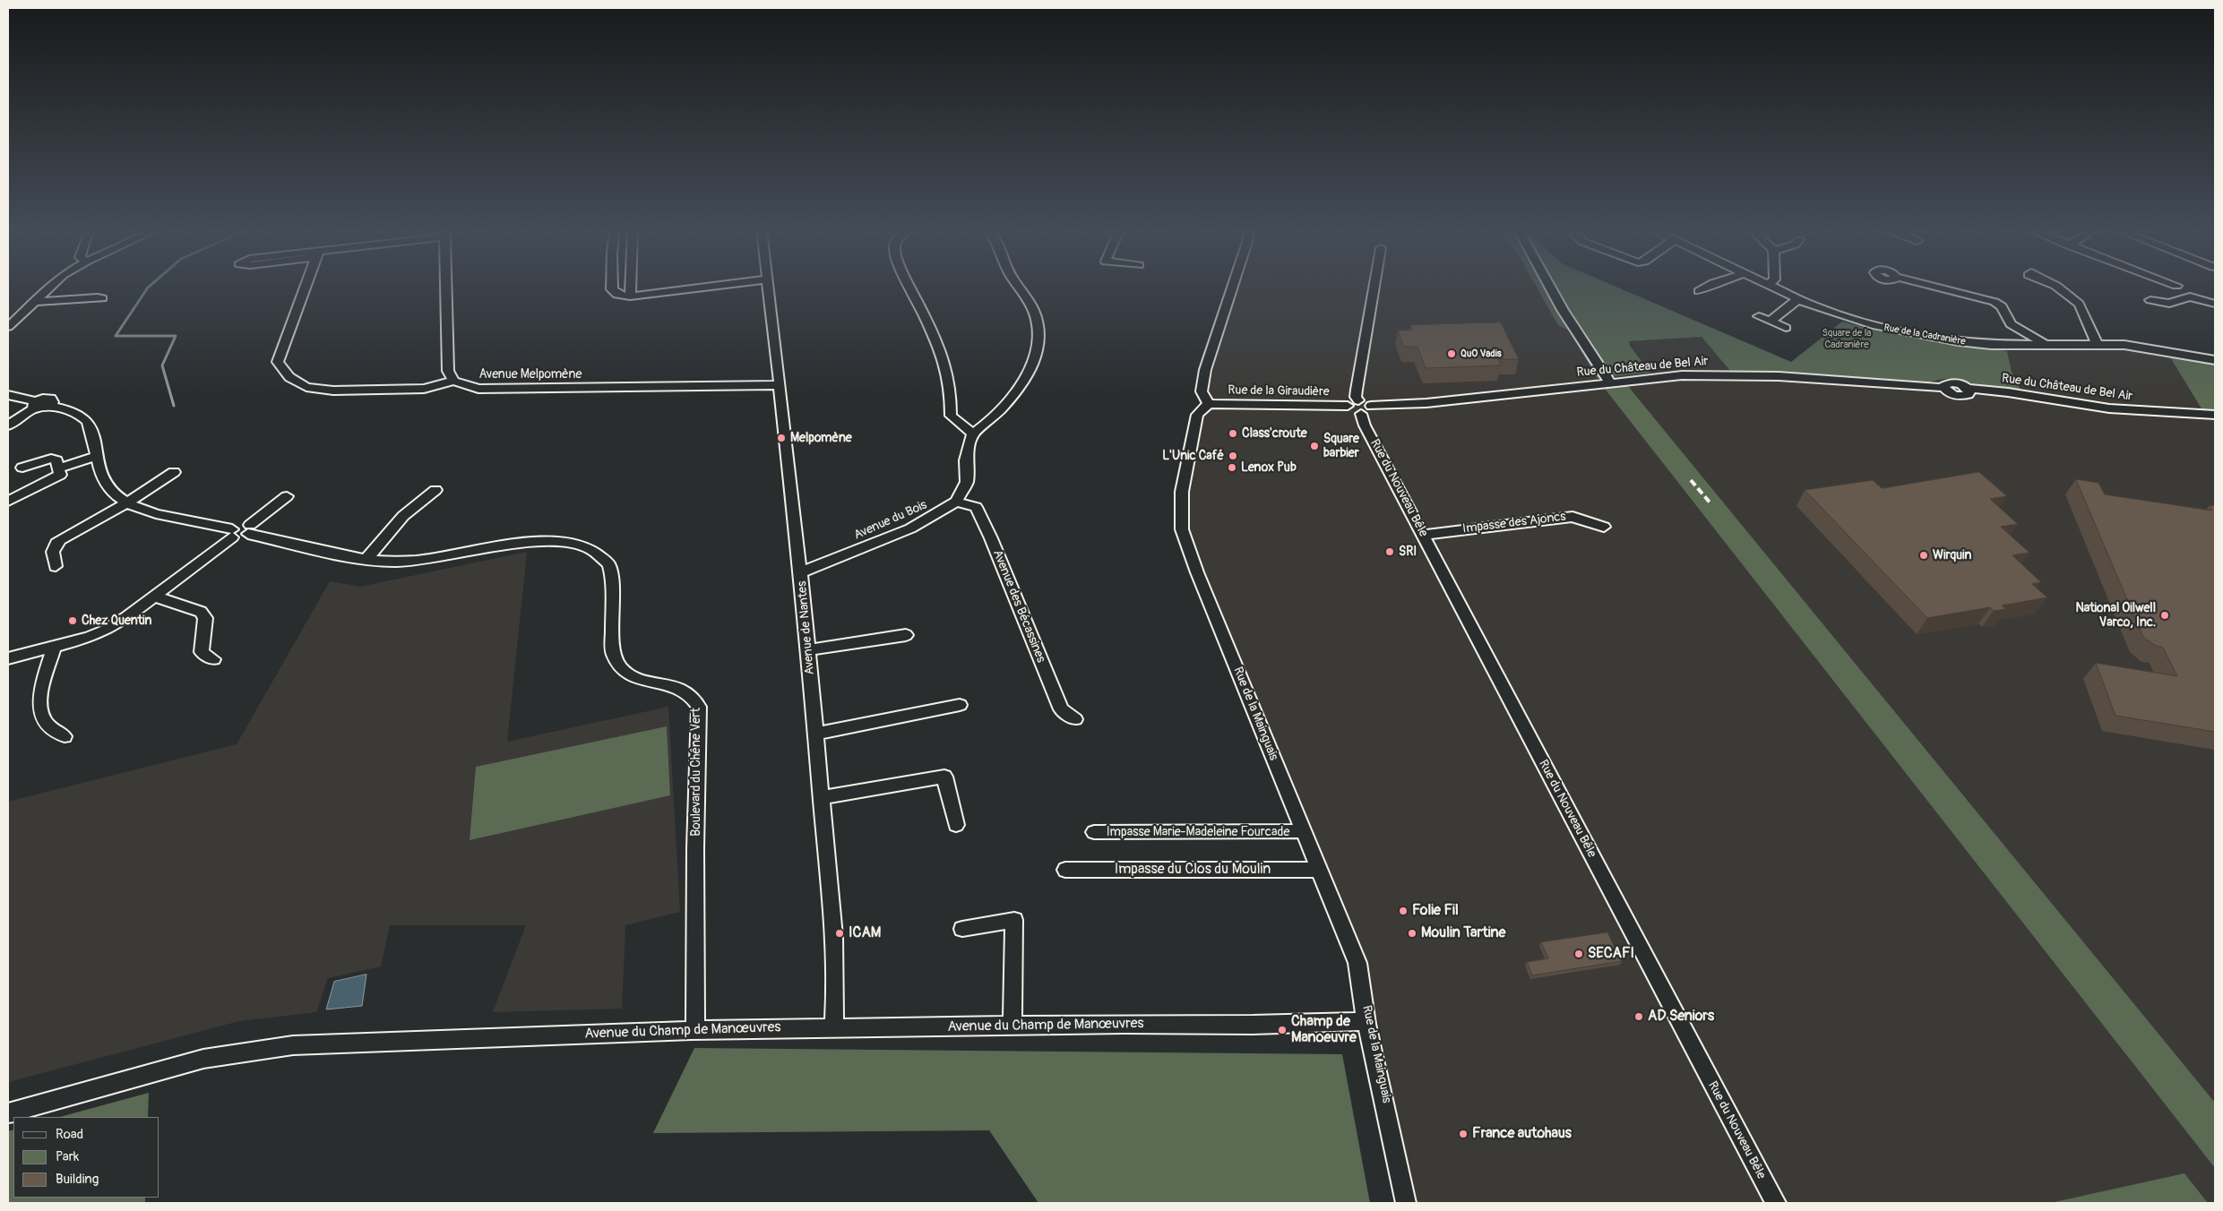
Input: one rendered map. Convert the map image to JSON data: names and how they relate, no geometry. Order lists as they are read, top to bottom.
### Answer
{
  "streets": {
    "street": [
      "Rue de la Cadranière",
      "Rue du Château de Bel Air",
      "Avenue Melpomène",
      "Rue de la Giraudière",
      "Rue du Nouveau Bêle",
      "Avenue du Bois",
      "Impasse des Ajoncs",
      "Avenue des Bécassines",
      "Avenue de Nantes",
      "Rue de la Mainguais",
      "Boulevard du Chêne Vert",
      "Impasse Marie-Madeleine Fourcade",
      "Impasse du Clos du Moulin",
      "Avenue du Champ de Manœuvres"
    ]
  },
  "crossings": [
    ["Rue du Château de Bel Air", "Rue de la Giraudière"],
    ["Rue du Château de Bel Air", "Rue du Nouveau Bêle"],
    ["Avenue Melpomène", "Avenue de Nantes"],
    ["Rue de la Giraudière", "Rue du Nouveau Bêle"],
    ["Rue de la Giraudière", "Rue de la Mainguais"],
    ["Rue du Nouveau Bêle", "Impasse des Ajoncs"],
    ["Avenue du Bois", "Avenue des Bécassines"],
    ["Avenue du Bois", "Avenue de Nantes"],
    ["Avenue de Nantes", "Avenue du Champ de Manœuvres"],
    ["Rue de la Mainguais", "Impasse Marie-Madeleine Fourcade"],
    ["Rue de la Mainguais", "Impasse du Clos du Moulin"],
    ["Rue de la Mainguais", "Avenue du Champ de Manœuvres"],
    ["Boulevard du Chêne Vert", "Avenue du Champ de Manœuvres"]
  ],
  "parks": ["Square de la Cadranière"],
  "places": [
    "QuO Vadis",
    "Class'croute",
    "Melpomène",
    "Square barbier",
    "L'Unic Café",
    "Lenox Pub",
    "SRI",
    "Wirquin",
    "National Oilwell Varco, Inc.",
    "Chez Quentin",
    "Folie Fil",
    "ICAM",
    "Moulin Tartine",
    "SECAFI",
    "AD Seniors",
    "Champ de Manoeuvre",
    "France autohaus"
  ],
  "legend": ["Road", "Park", "Building"]
}
